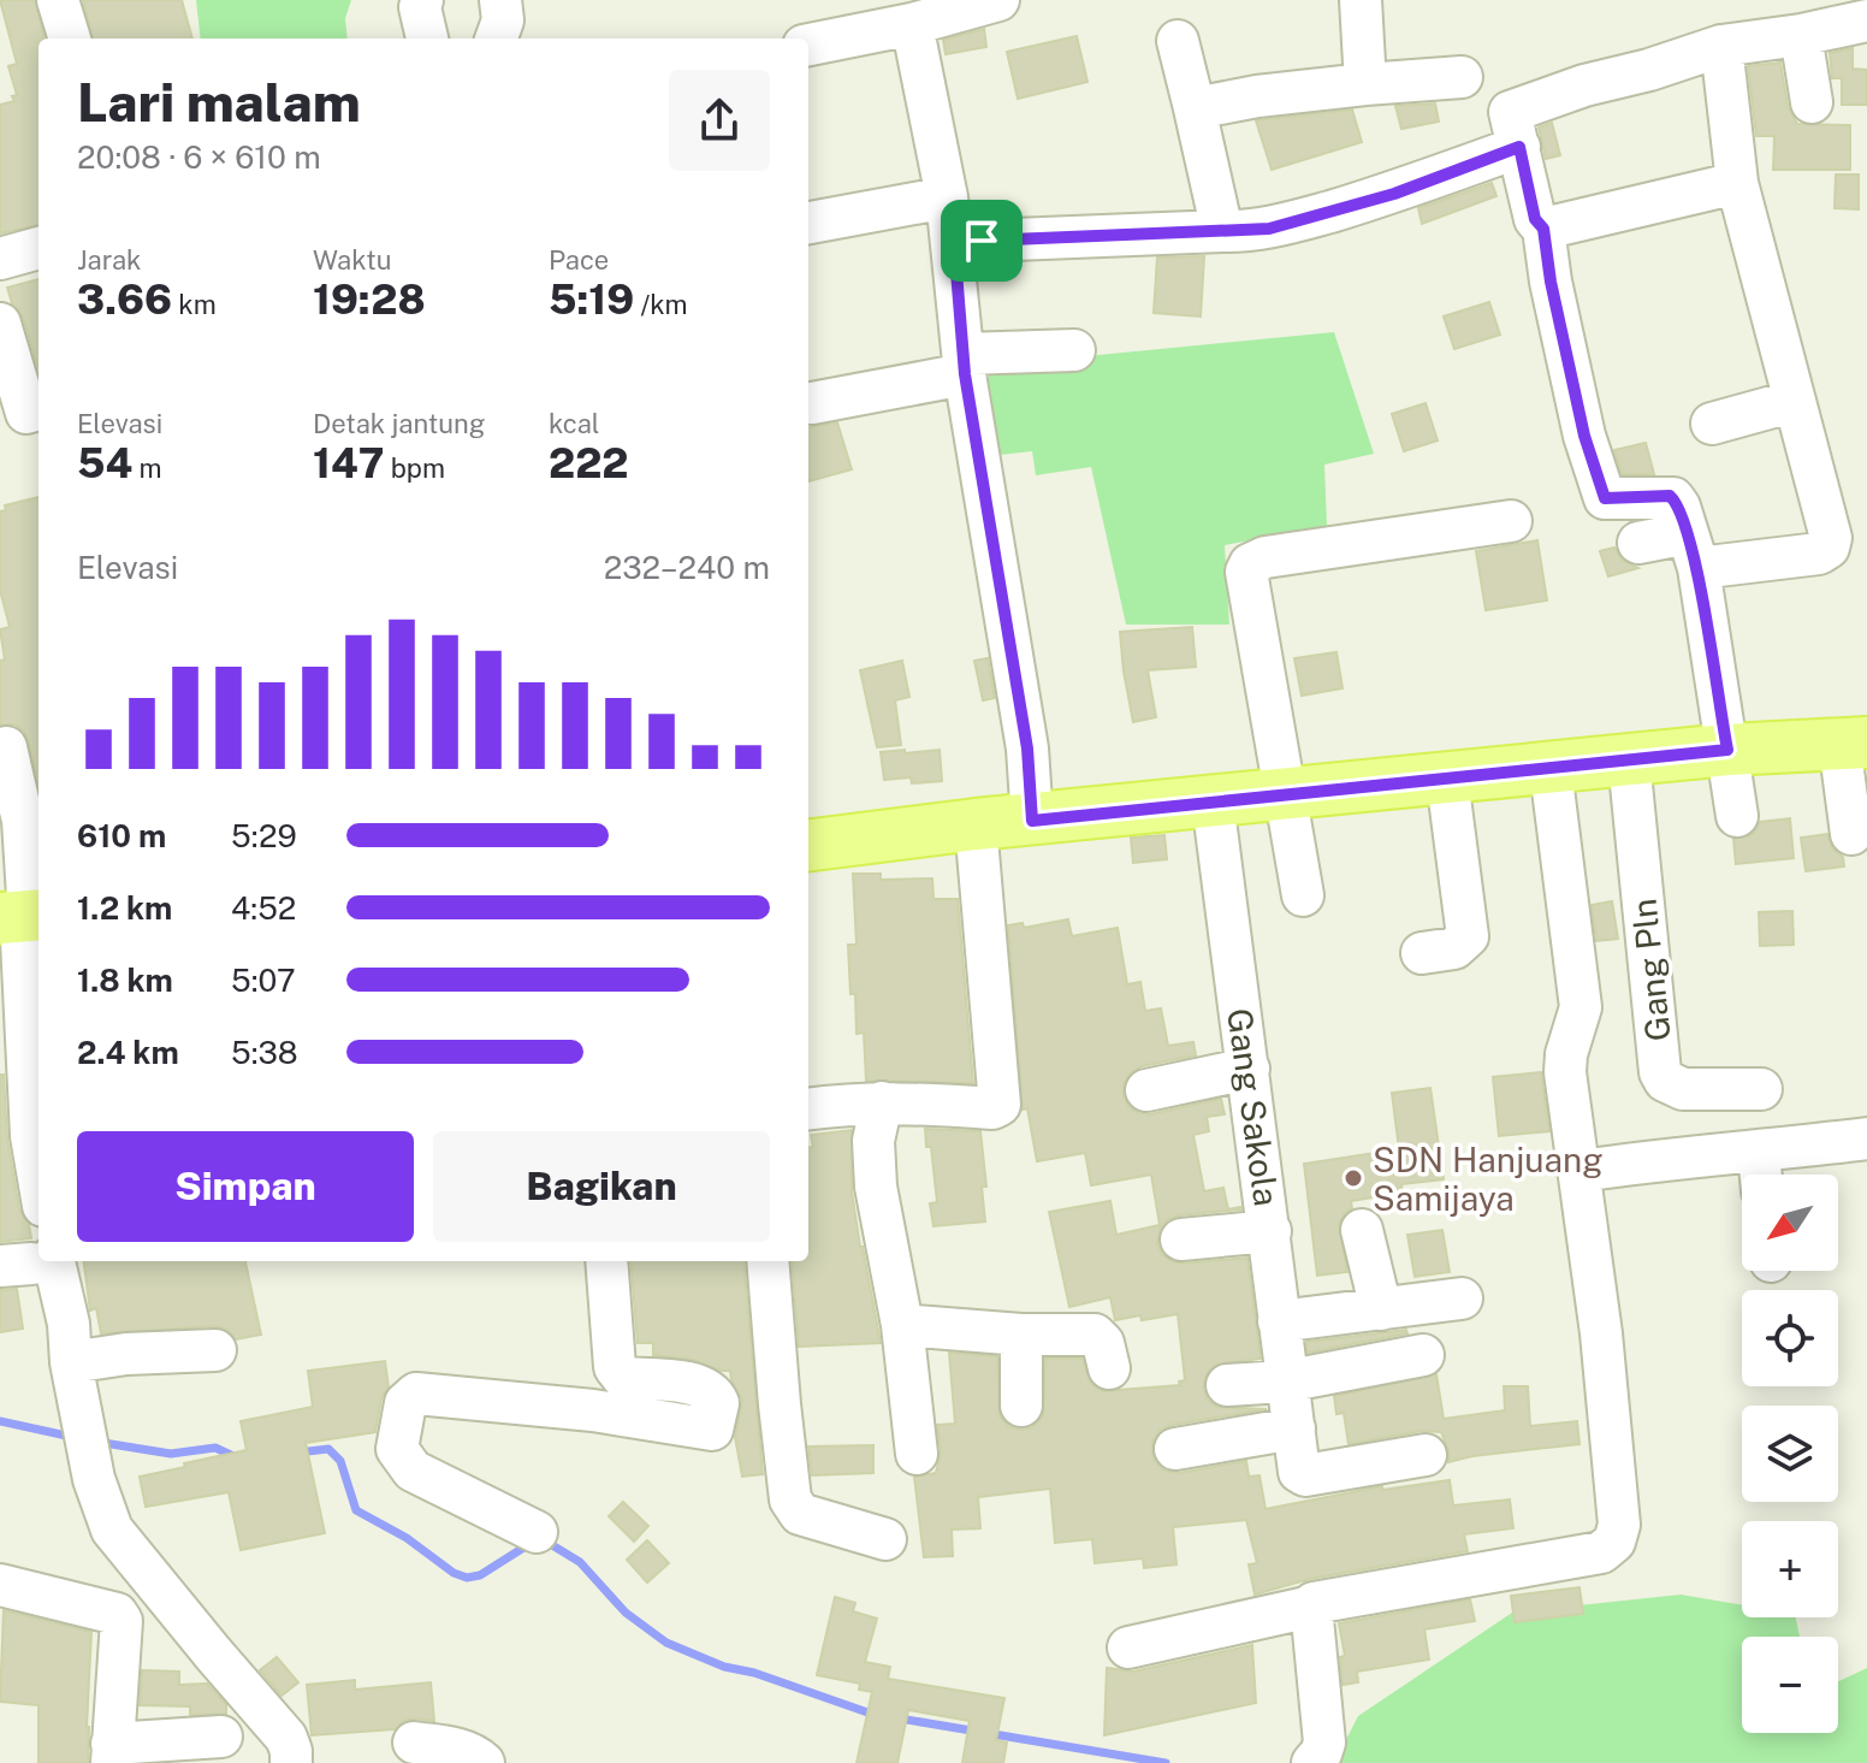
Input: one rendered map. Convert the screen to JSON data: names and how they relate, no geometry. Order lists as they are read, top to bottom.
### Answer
{
  "streets": {
    "street": ["Gang Pln", "Gang Sakola"]
  },
  "places": ["SDN Hanjuang Samijaya"],
  "north": "bottom left",
  "page": {
    "heading": ["Lari malam", "20:08 · 6 × 610 m"],
    "stats": [
      ["Jarak", "3.66 km"],
      ["Waktu", "19:28"],
      ["Pace", "5:19 /km"],
      ["Elevasi", "54 m"],
      ["Detak jantung", "147 bpm"],
      ["kcal", "222"]
    ],
    "chart": ["Elevasi", "232–240 m"],
    "list": [
      {
        "name": "610 m",
        "note": "5:29"
      },
      {
        "name": "1.2 km",
        "note": "4:52"
      },
      {
        "name": "1.8 km",
        "note": "5:07"
      },
      {
        "name": "2.4 km",
        "note": "5:38"
      }
    ],
    "buttons": ["Simpan", "Bagikan"],
    "map_buttons": ["+", "−"]
  }
}
